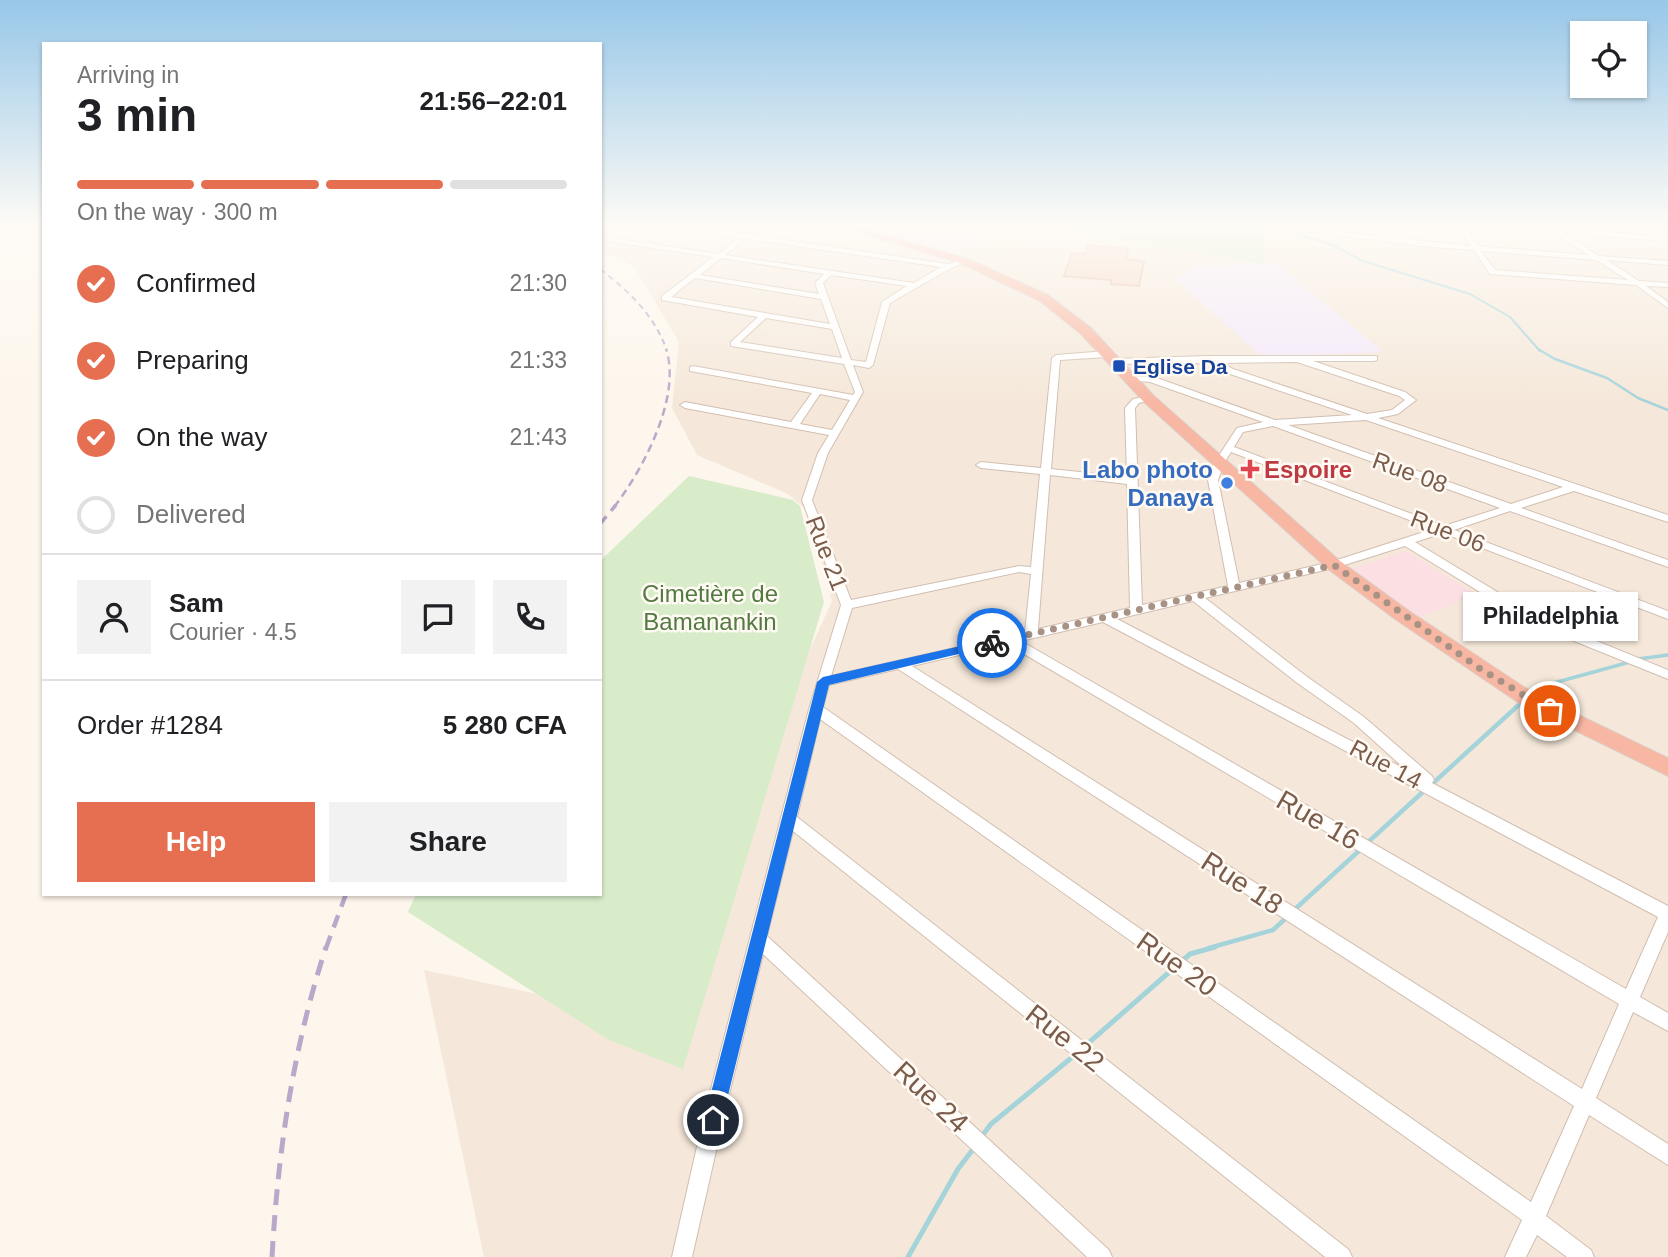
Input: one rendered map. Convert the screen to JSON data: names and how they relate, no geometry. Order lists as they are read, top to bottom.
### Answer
{
  "streets": {
    "street": [
      "Rue 08",
      "Rue 06",
      "Rue 21",
      "Rue 14",
      "Rue 16",
      "Rue 18",
      "Rue 20",
      "Rue 22",
      "Rue 24"
    ]
  },
  "crossings": [
    ["Rue 21", "Rue 20"],
    ["Rue 21", "Rue 22"],
    ["Rue 21", "Rue 24"]
  ],
  "parks": ["Cimetière de Bamanankin"],
  "places": {
    "transit": ["Eglise Da"],
    "health": ["Espoire"],
    "other": ["Labo photo Danaya", "Philadelphia"]
  },
  "page": {
    "heading": ["3 min", "Arriving in", "21:56–22:01"],
    "panel": [
      "Sam",
      "Courier · 4.5",
      "Order #1284",
      "5 280 CFA"
    ],
    "bar": "On the way · 300 m",
    "list": [
      ["Confirmed", "21:30"],
      ["Preparing", "21:33"],
      ["On the way", "21:43"],
      "Delivered"
    ],
    "bubble": "Philadelphia",
    "buttons": ["Help", "Share"]
  }
}
